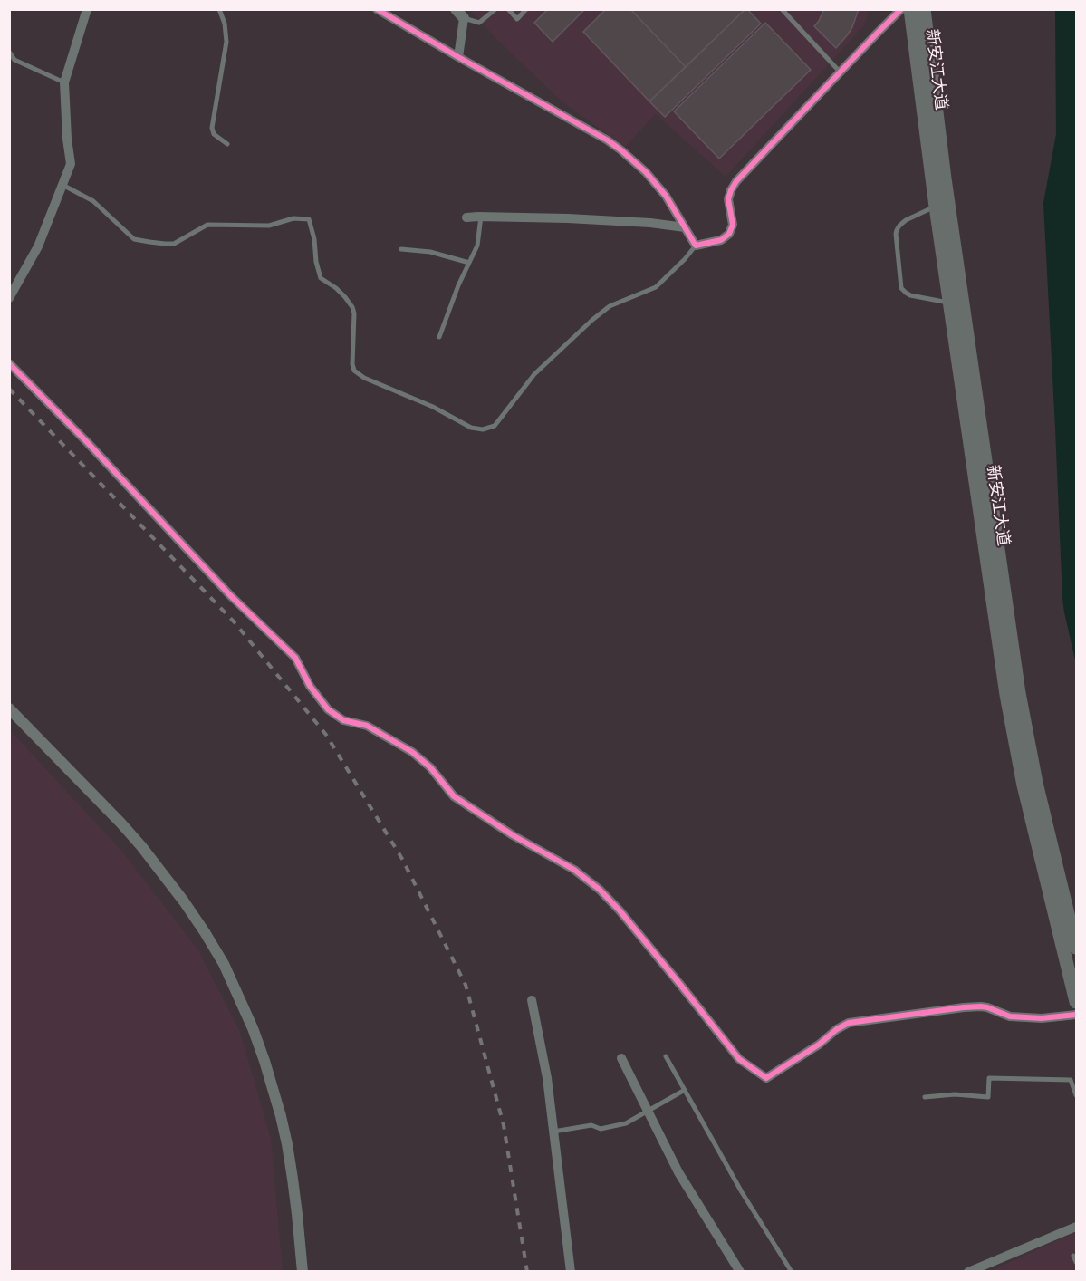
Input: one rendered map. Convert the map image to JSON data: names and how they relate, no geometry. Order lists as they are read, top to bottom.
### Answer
{
  "streets": {
    "main road": ["新安江大道"]
  }
}
